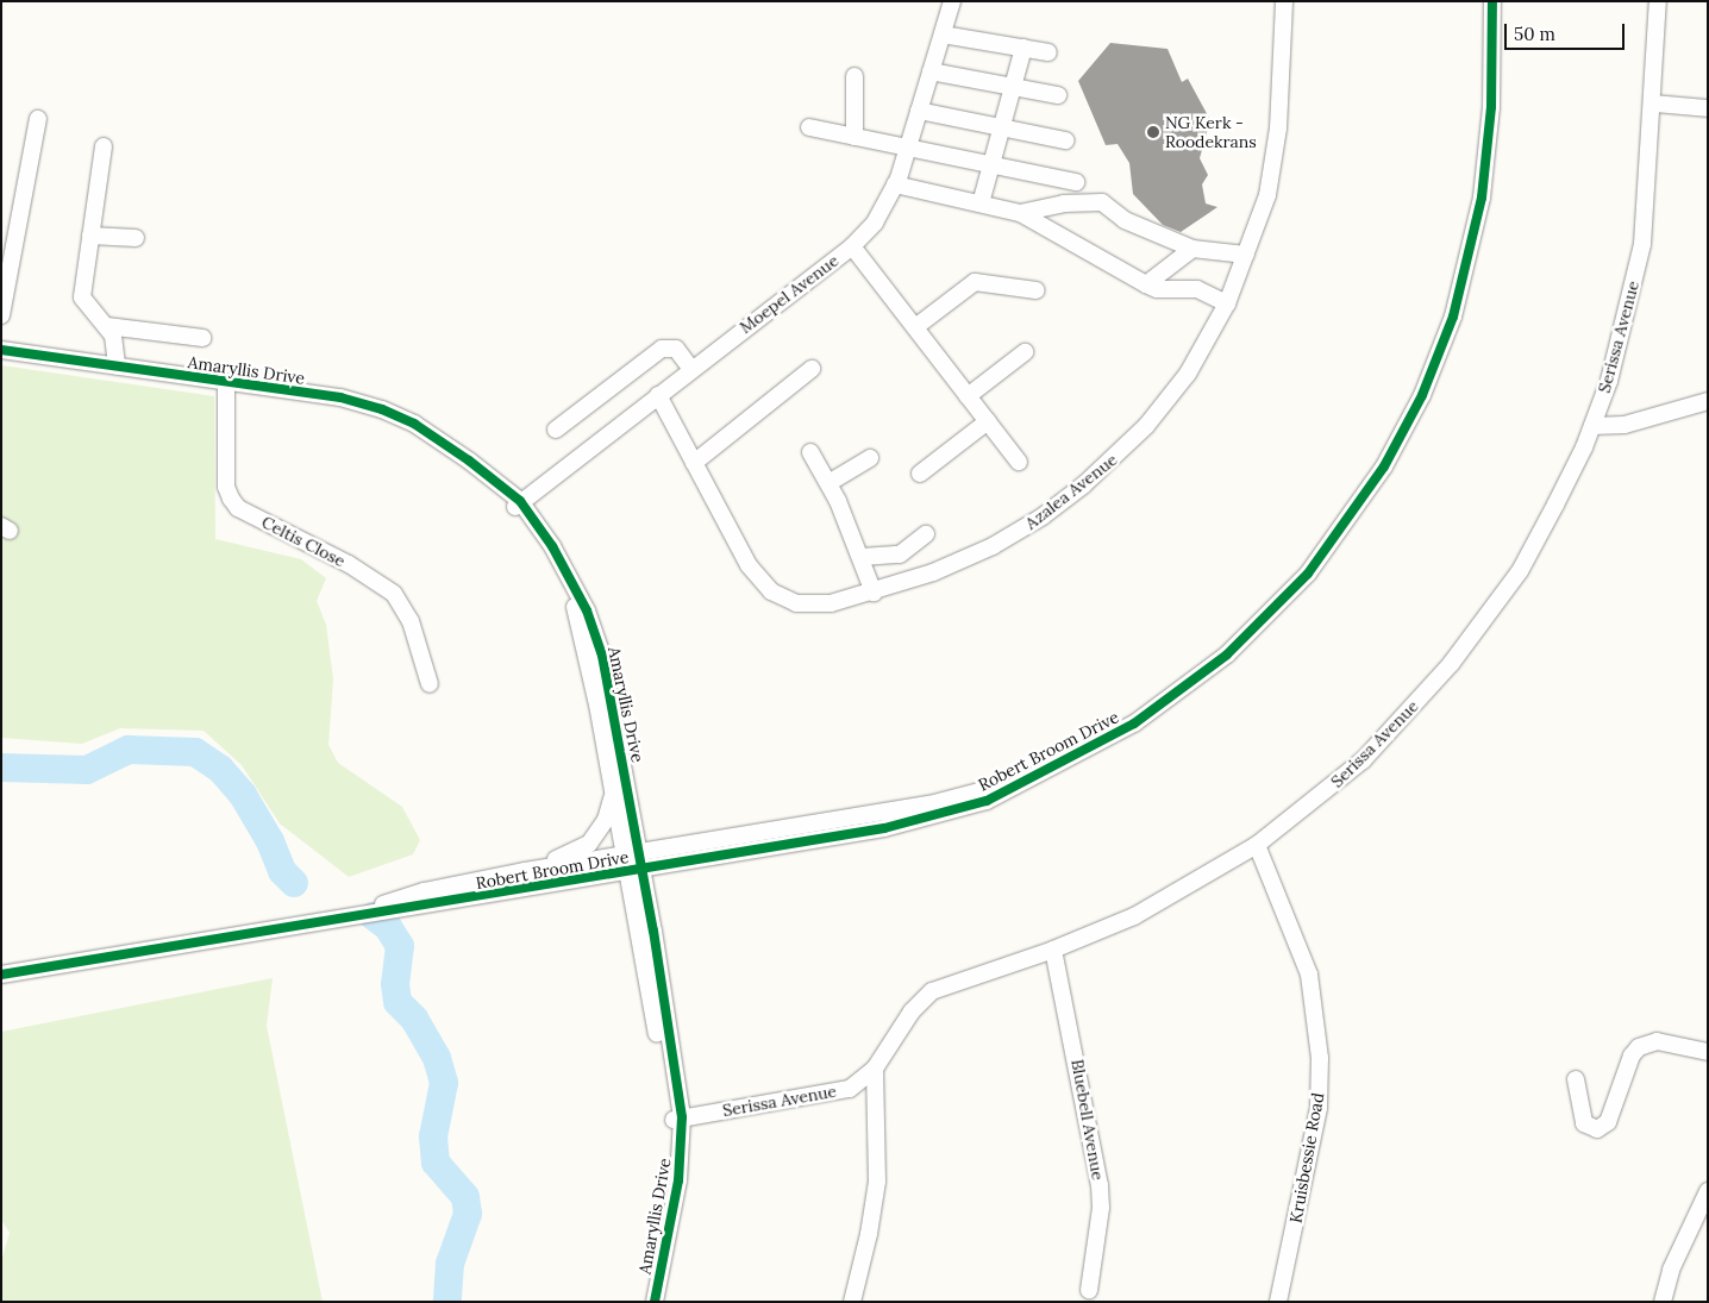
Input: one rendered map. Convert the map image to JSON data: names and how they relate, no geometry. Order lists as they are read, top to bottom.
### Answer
{
  "streets": {
    "street": [
      "Moepel Avenue",
      "Serissa Avenue",
      "Amaryllis Drive",
      "Azalea Avenue",
      "Celtis Close",
      "Robert Broom Drive",
      "Bluebell Avenue",
      "Kruisbessie Road"
    ]
  },
  "crossings": [
    ["Moepel Avenue", "Amaryllis Drive"],
    ["Moepel Avenue", "Azalea Avenue"],
    ["Serissa Avenue", "Amaryllis Drive"],
    ["Serissa Avenue", "Bluebell Avenue"],
    ["Serissa Avenue", "Kruisbessie Road"],
    ["Amaryllis Drive", "Celtis Close"],
    ["Amaryllis Drive", "Robert Broom Drive"]
  ],
  "places": ["NG Kerk - Roodekrans"],
  "scale_bar": "50 m"
}
